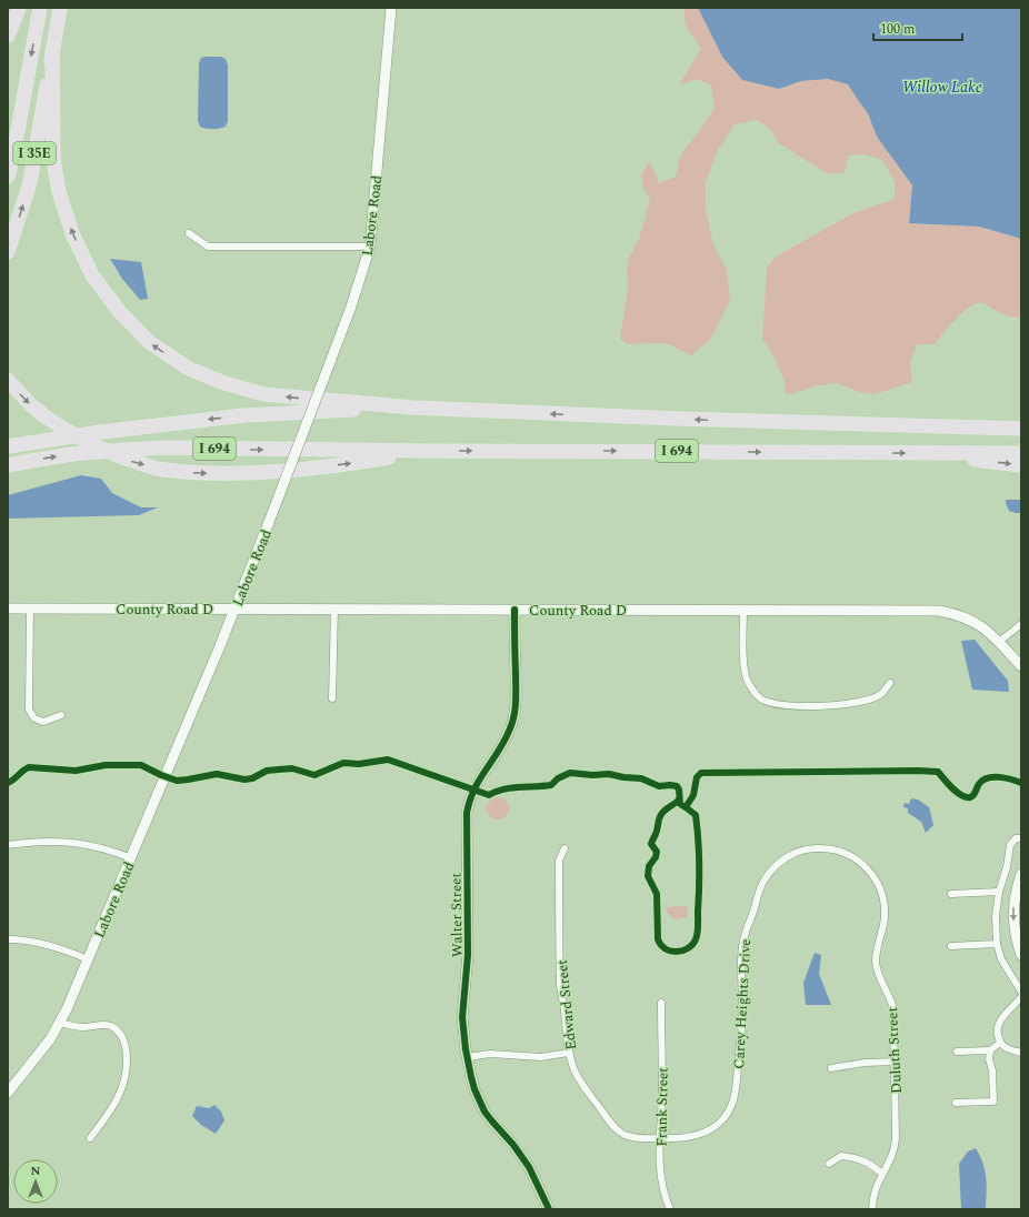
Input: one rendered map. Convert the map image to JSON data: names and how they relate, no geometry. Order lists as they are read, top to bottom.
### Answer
{
  "streets": {
    "highway": ["I 35E", "I 694"],
    "street": [
      "Labore Road",
      "County Road D",
      "Walter Street",
      "Carey Heights Drive",
      "Edward Street",
      "Duluth Street",
      "Frank Street"
    ]
  },
  "crossings": [
    ["Labore Road", "County Road D"],
    ["County Road D", "Walter Street"],
    ["Carey Heights Drive", "Edward Street"],
    ["Carey Heights Drive", "Duluth Street"],
    ["Carey Heights Drive", "Frank Street"],
    ["Edward Street", "Frank Street"]
  ],
  "water": ["Willow Lake"],
  "scale_bar": "100 m",
  "north": "top"
}
